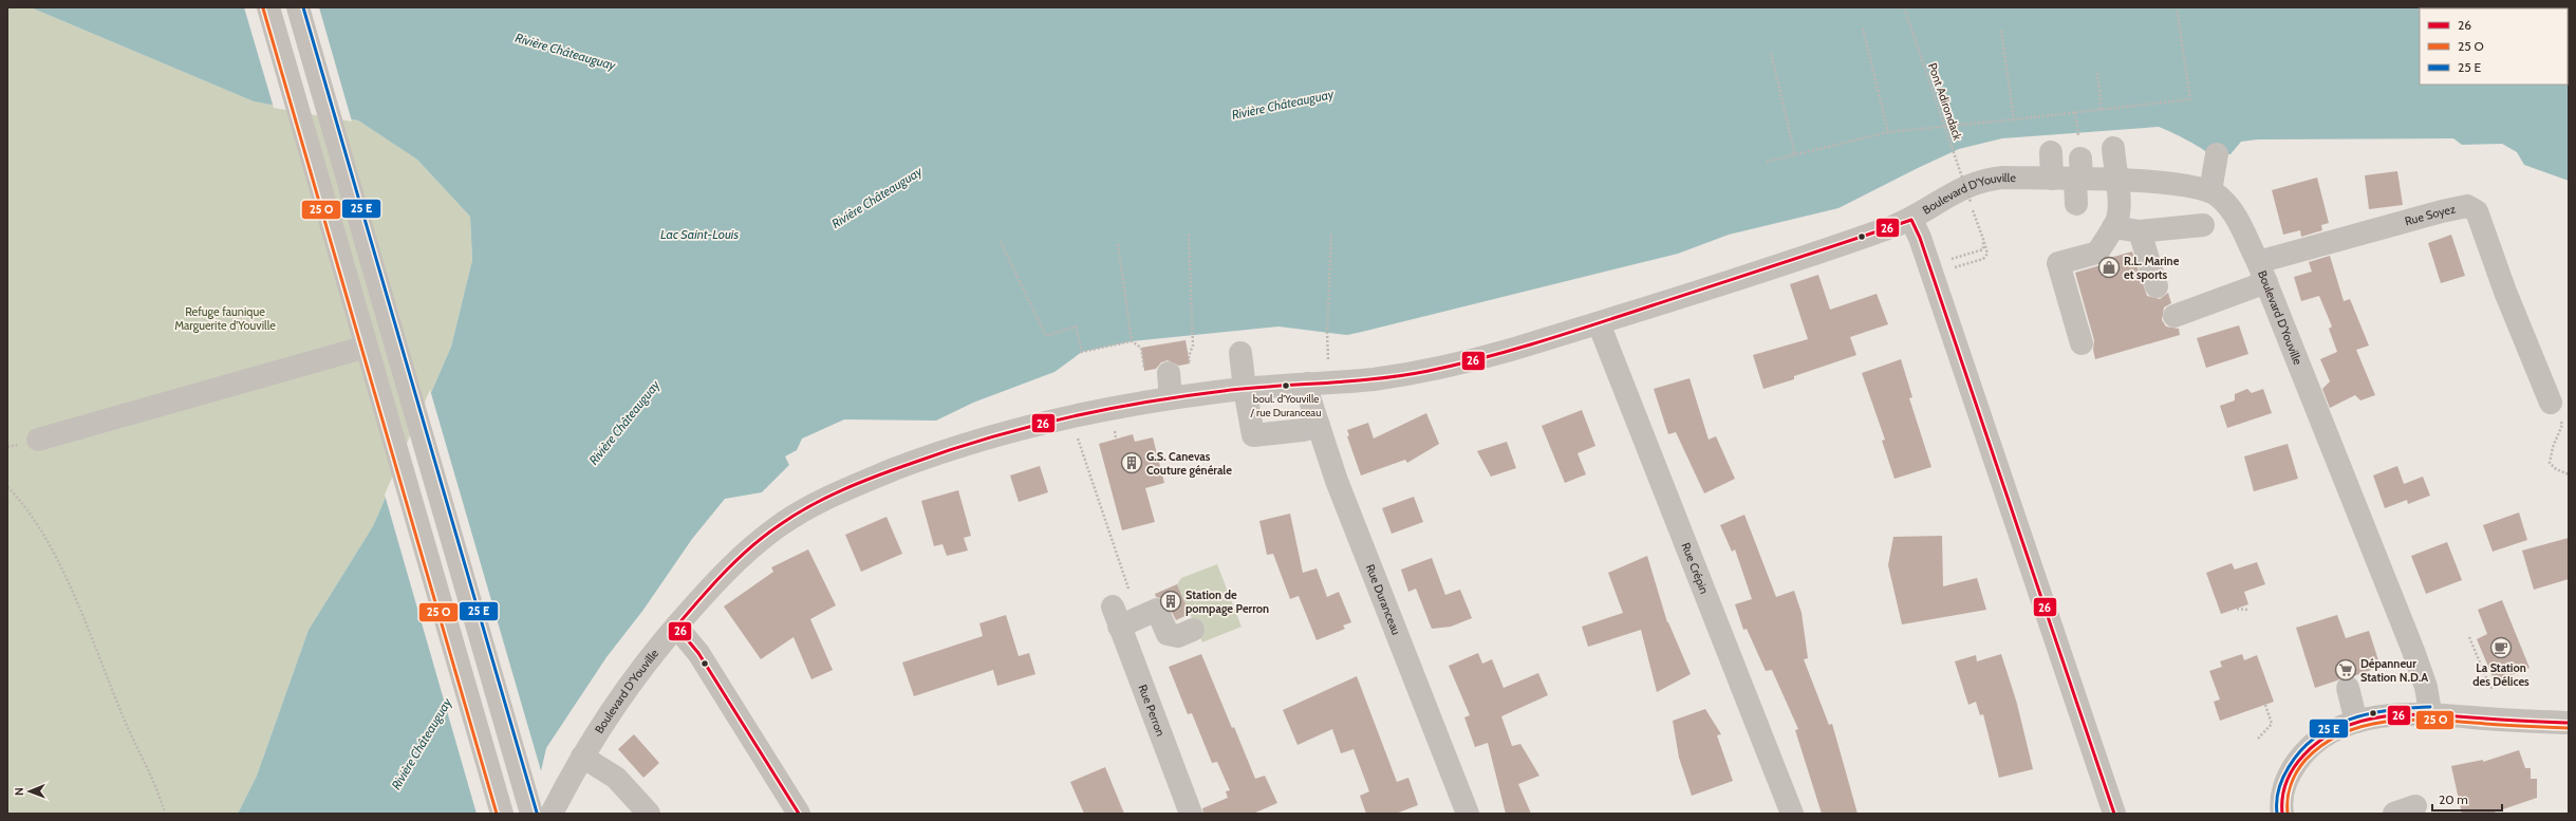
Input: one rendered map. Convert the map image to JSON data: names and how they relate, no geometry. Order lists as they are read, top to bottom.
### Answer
{
  "streets": {
    "street": [
      "Boulevard D'Youville",
      "Rue Soyez",
      "Rue Crépin",
      "Rue Duranceau",
      "Rue Perron"
    ],
    "path": ["Pont Adirondack"]
  },
  "crossings": [
    ["Boulevard D'Youville", "Rue Soyez"],
    ["Boulevard D'Youville", "Rue Crépin"],
    ["Boulevard D'Youville", "Rue Duranceau"]
  ],
  "water": ["Rivière Châteauguay", "Lac Saint-Louis"],
  "parks": ["Refuge faunique Marguerite d'Youville"],
  "places": {
    "shop": ["R.L. Marine et sports"],
    "other": ["boul. d'Youville / rue Duranceau"],
    "building": ["G.S. Canevas Couture générale", "Station de pompage Perron"],
    "cafe": ["La Station des Délices"],
    "supermarket": ["Dépanneur Station N.D.A"]
  },
  "lines": ["transit line 26"],
  "legend": ["26", "25 O", "25 E"],
  "scale_bar": "20 m",
  "north": "left"
}
